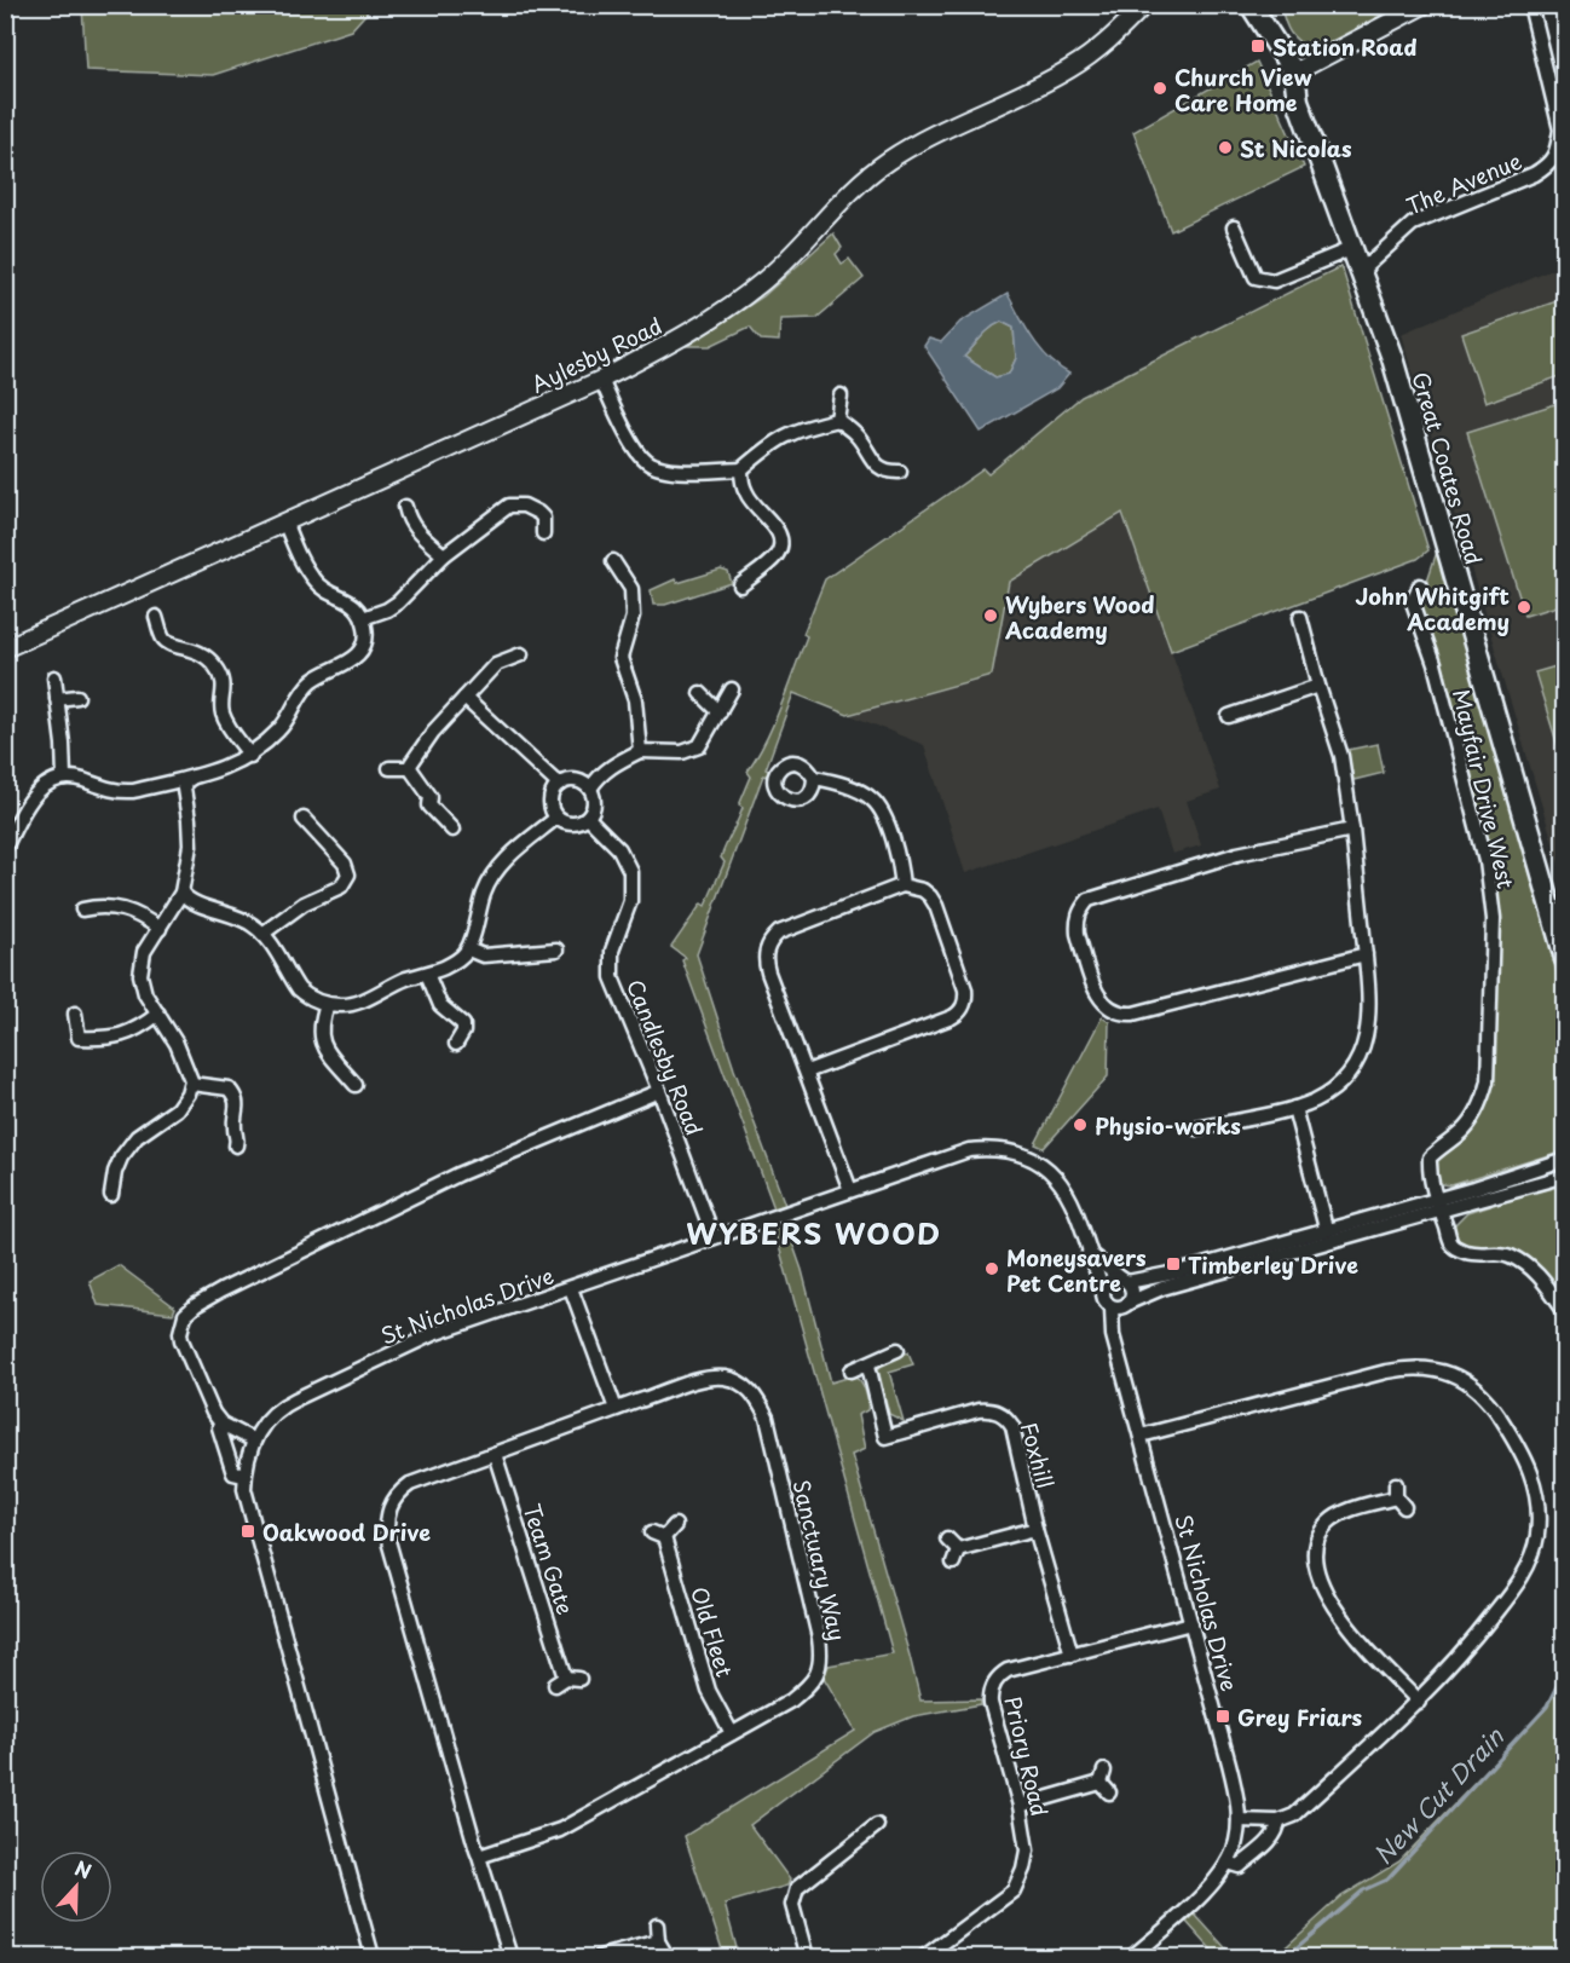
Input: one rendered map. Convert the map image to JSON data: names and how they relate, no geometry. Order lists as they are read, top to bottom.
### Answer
{
  "streets": {
    "main road": ["Great Coates Road"],
    "street": [
      "The Avenue",
      "Aylesby Road",
      "Mayfair Drive West",
      "Candlesby Road",
      "St Nicholas Drive",
      "Foxhill",
      "Team Gate",
      "Sanctuary Way",
      "Old Fleet",
      "Priory Road"
    ]
  },
  "crossings": [
    ["The Avenue", "Great Coates Road"],
    ["Candlesby Road", "St Nicholas Drive"],
    ["St Nicholas Drive", "Priory Road"],
    ["Foxhill", "Priory Road"],
    ["Team Gate", "Sanctuary Way"],
    ["Sanctuary Way", "Old Fleet"]
  ],
  "districts": ["WYBERS WOOD"],
  "water": ["New Cut Drain"],
  "places": {
    "transit": [
      "Station Road",
      "Timberley Drive",
      "Oakwood Drive",
      "Grey Friars"
    ],
    "other": [
      "Church View Care Home",
      "St Nicolas",
      "John Whitgift Academy",
      "Wybers Wood Academy",
      "Physio-works",
      "Moneysavers Pet Centre"
    ]
  },
  "north": "top"
}
